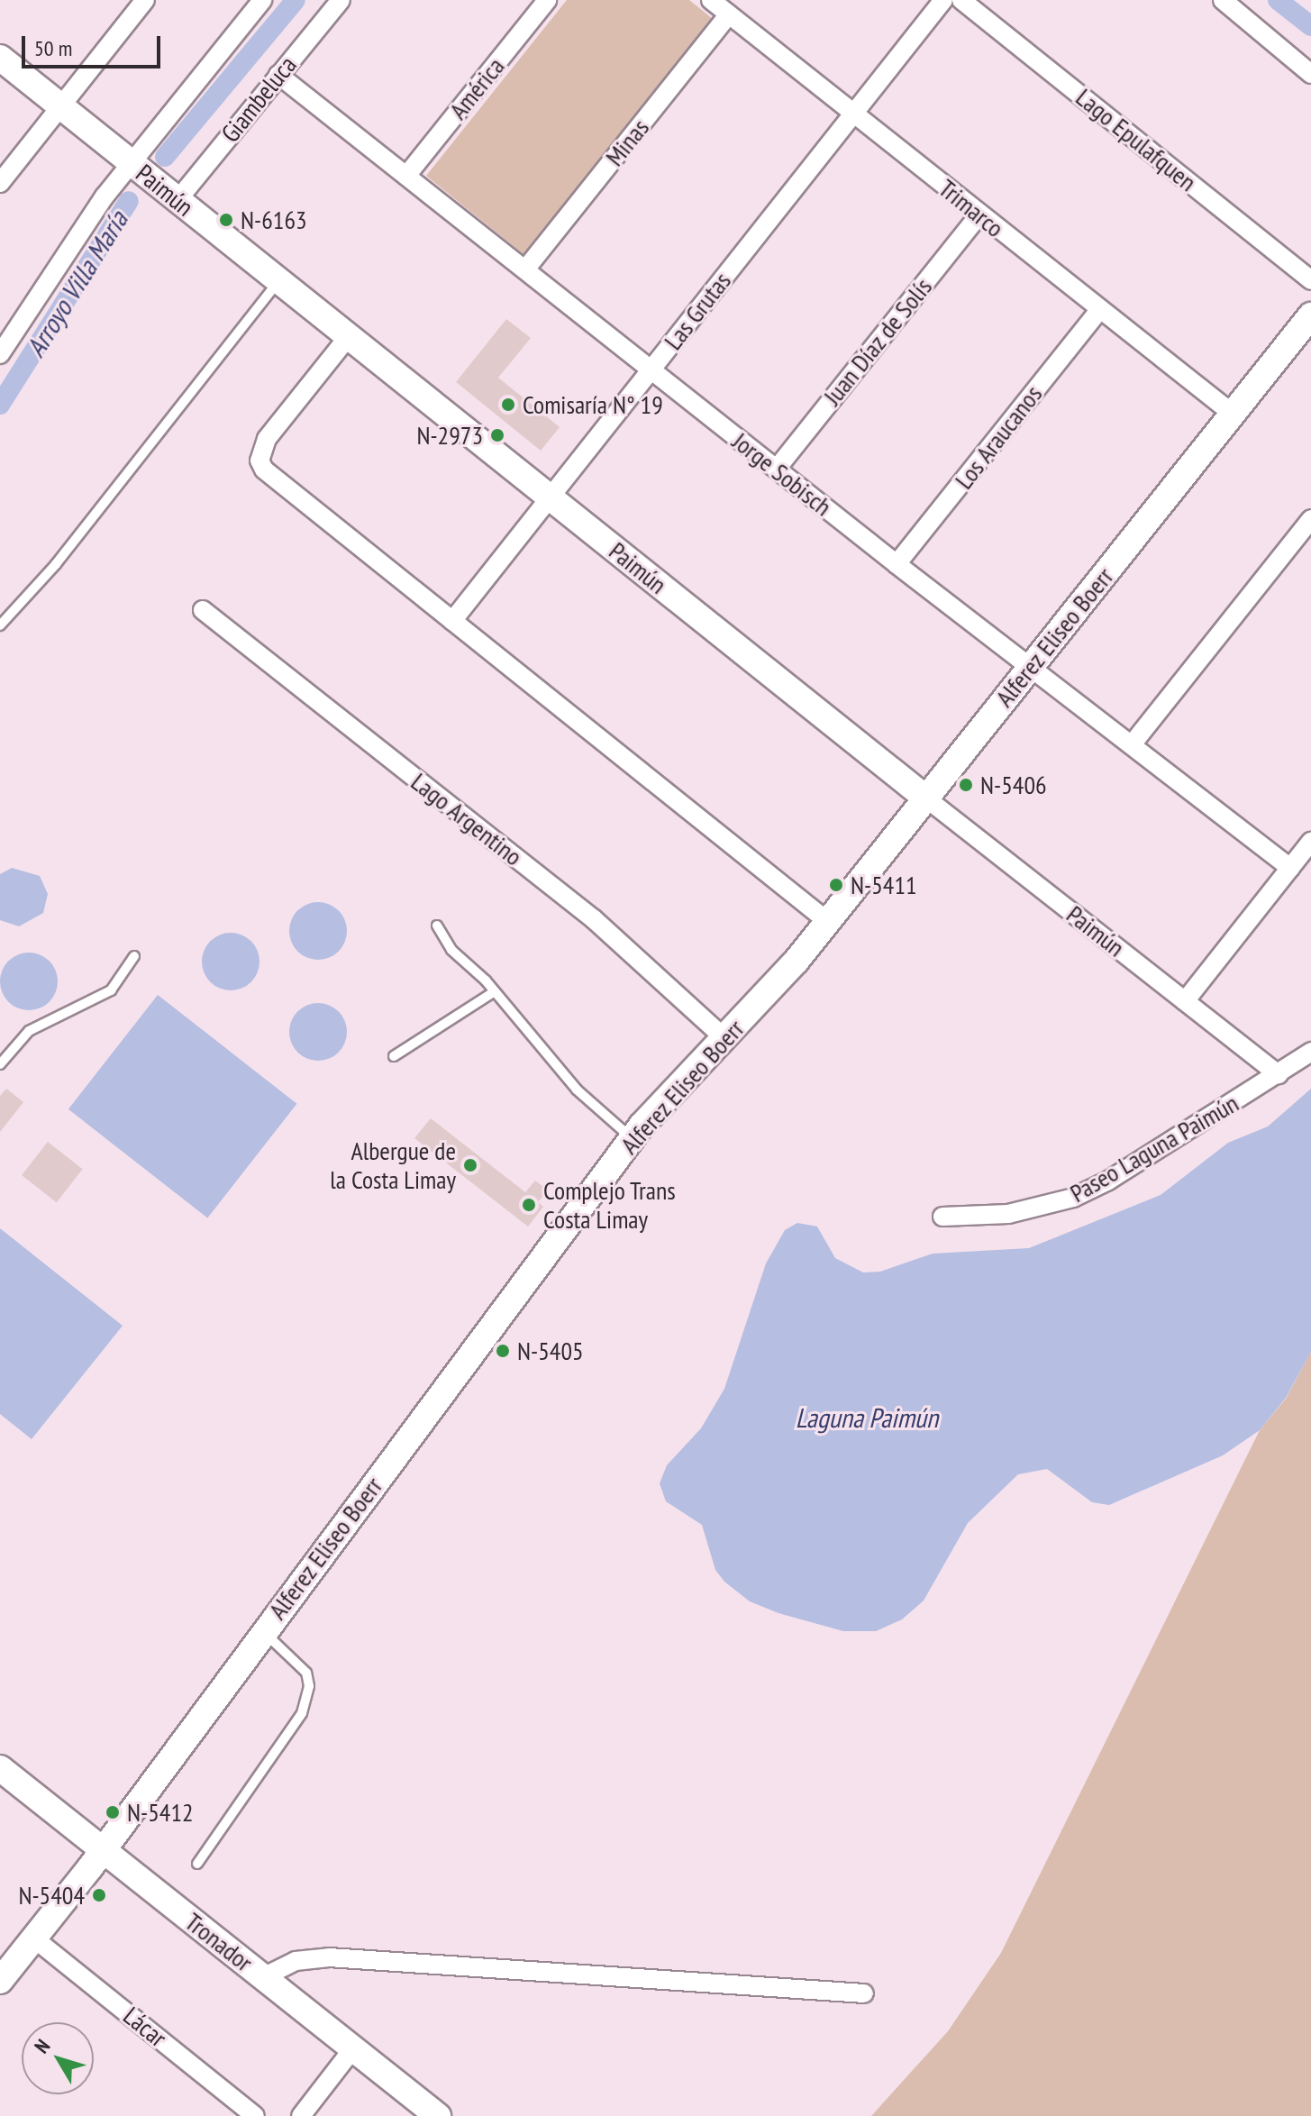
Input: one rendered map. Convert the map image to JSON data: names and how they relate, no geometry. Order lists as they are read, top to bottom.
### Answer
{
  "streets": {
    "street": [
      "América",
      "Giambeluca",
      "Lago Epulafquen",
      "Minas",
      "Paimún",
      "Trimarco",
      "Las Grutas",
      "Juan Díaz de Solís",
      "Los Araucanos",
      "Jorge Sobisch",
      "Alferez Eliseo Boerr",
      "Lago Argentino",
      "Paseo Laguna Paimún",
      "Tronador",
      "Lácar"
    ]
  },
  "crossings": [
    ["América", "Jorge Sobisch"],
    ["Giambeluca", "Paimún"],
    ["Giambeluca", "Jorge Sobisch"],
    ["Minas", "Trimarco"],
    ["Minas", "Jorge Sobisch"],
    ["Paimún", "Las Grutas"],
    ["Paimún", "Alferez Eliseo Boerr"],
    ["Paimún", "Paseo Laguna Paimún"],
    ["Trimarco", "Las Grutas"],
    ["Trimarco", "Juan Díaz de Solís"],
    ["Trimarco", "Los Araucanos"],
    ["Trimarco", "Alferez Eliseo Boerr"],
    ["Las Grutas", "Jorge Sobisch"],
    ["Juan Díaz de Solís", "Jorge Sobisch"],
    ["Los Araucanos", "Jorge Sobisch"],
    ["Jorge Sobisch", "Alferez Eliseo Boerr"],
    ["Alferez Eliseo Boerr", "Lago Argentino"],
    ["Alferez Eliseo Boerr", "Tronador"],
    ["Alferez Eliseo Boerr", "Lácar"]
  ],
  "water": ["Arroyo Villa María", "Laguna Paimún"],
  "places": [
    "N-6163",
    "Comisaría N° 19",
    "N-2973",
    "N-5406",
    "N-5411",
    "Albergue de la Costa Limay",
    "Complejo Trans Costa Limay",
    "N-5405",
    "N-5412",
    "N-5404"
  ],
  "scale_bar": "50 m",
  "north": "top left"
}
